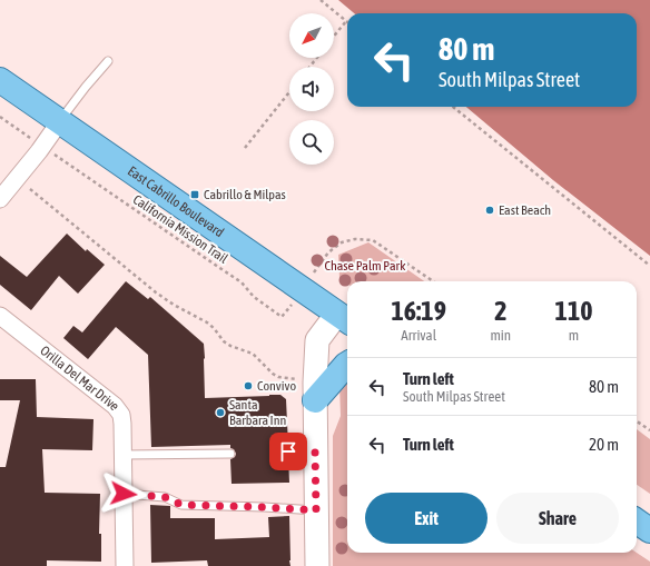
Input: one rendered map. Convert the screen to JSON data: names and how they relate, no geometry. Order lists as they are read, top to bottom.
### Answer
{
  "streets": {
    "main road": ["East Cabrillo Boulevard"],
    "street": ["Orilla Del Mar Drive"],
    "path": ["California Mission Trail"]
  },
  "parks": ["Chase Palm Park"],
  "places": {
    "transit": ["Cabrillo & Milpas"],
    "other": ["East Beach", "Convivo", "Santa Barbara Inn"]
  },
  "north": "bottom left",
  "page": {
    "turn": ["80 m", "South Milpas Street"],
    "eta": [
      "16:19",
      "Arrival",
      "2",
      "min",
      "110",
      "m"
    ],
    "list": [
      {
        "name": "Turn left",
        "note": "South Milpas Street",
        "value": "80 m"
      },
      {
        "name": "Turn left",
        "value": "20 m"
      }
    ],
    "buttons": ["Exit", "Share"]
  }
}
